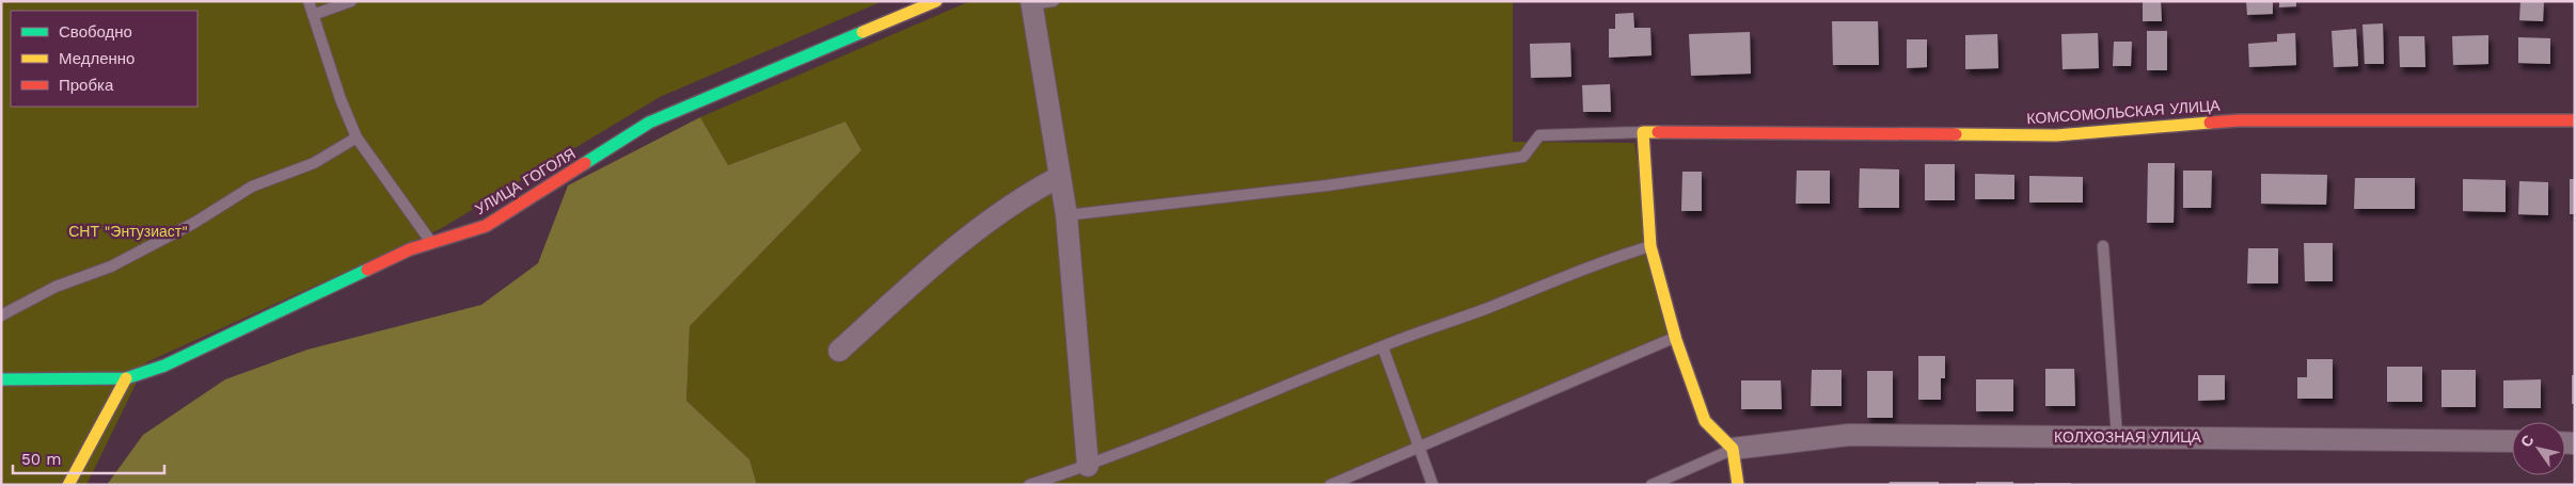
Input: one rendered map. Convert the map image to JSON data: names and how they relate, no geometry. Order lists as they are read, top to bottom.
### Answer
{
  "streets": {
    "street": ["КОМСОМОЛЬСКАЯ УЛИЦА", "УЛИЦА ГОГОЛЯ", "КОЛХОЗНАЯ УЛИЦА"]
  },
  "parks": ["СНТ \"Энтузиаст\""],
  "legend": ["Свободно", "Медленно", "Пробка"],
  "scale_bar": "50 m",
  "north": "top left"
}
